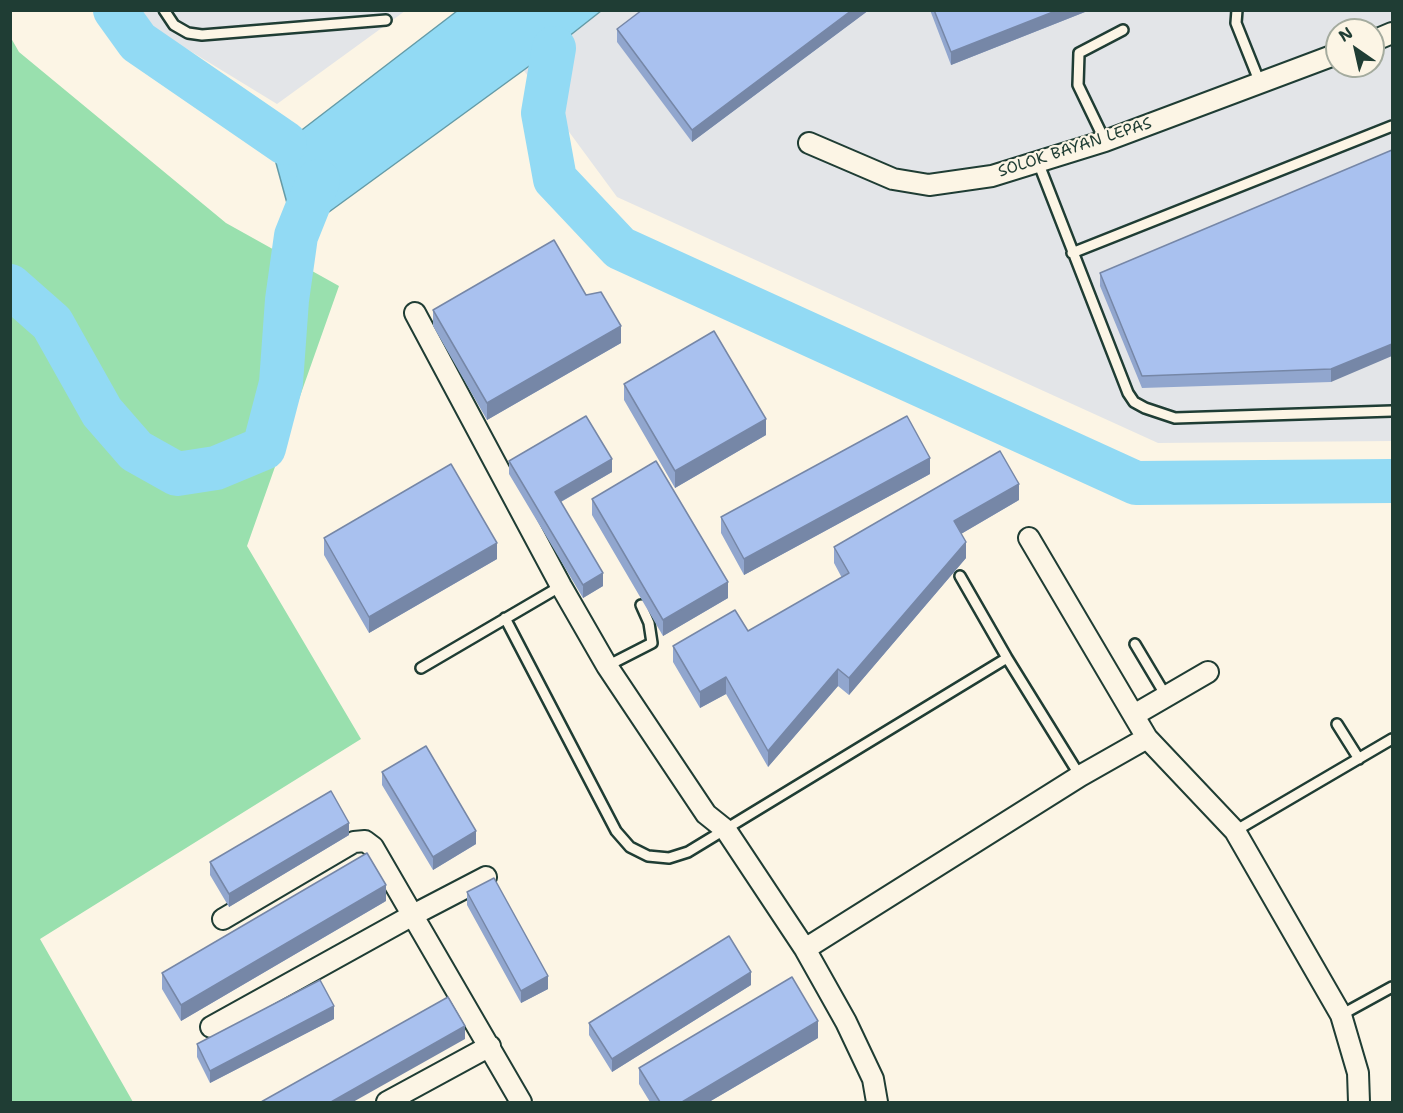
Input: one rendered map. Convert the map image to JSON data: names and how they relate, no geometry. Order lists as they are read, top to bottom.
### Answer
{
  "streets": {
    "street": ["SOLOK BAYAN LEPAS"]
  },
  "north": "top left"
}
